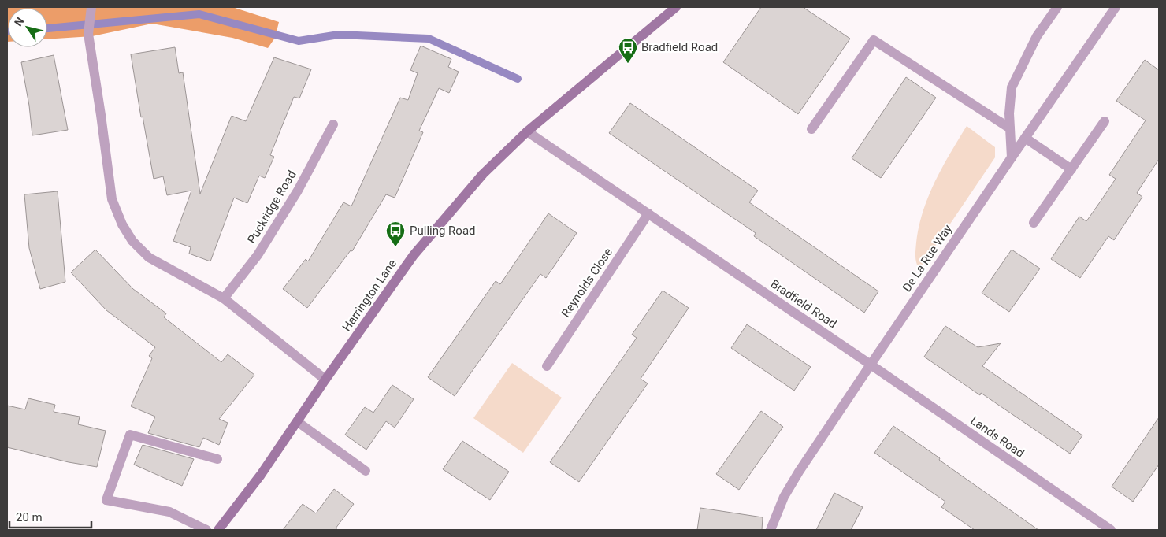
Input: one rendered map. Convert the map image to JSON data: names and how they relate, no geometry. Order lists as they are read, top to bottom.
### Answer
{
  "streets": {
    "street": [
      "Puckridge Road",
      "De La Rue Way",
      "Reynolds Close",
      "Harrington Lane",
      "Bradfield Road",
      "Lands Road"
    ]
  },
  "crossings": [
    ["De La Rue Way", "Bradfield Road"],
    ["De La Rue Way", "Lands Road"],
    ["Reynolds Close", "Bradfield Road"],
    ["Harrington Lane", "Bradfield Road"],
    ["Bradfield Road", "Lands Road"]
  ],
  "places": {
    "bus stop": ["Bradfield Road", "Pulling Road"]
  },
  "scale_bar": "20 m",
  "north": "top left"
}
